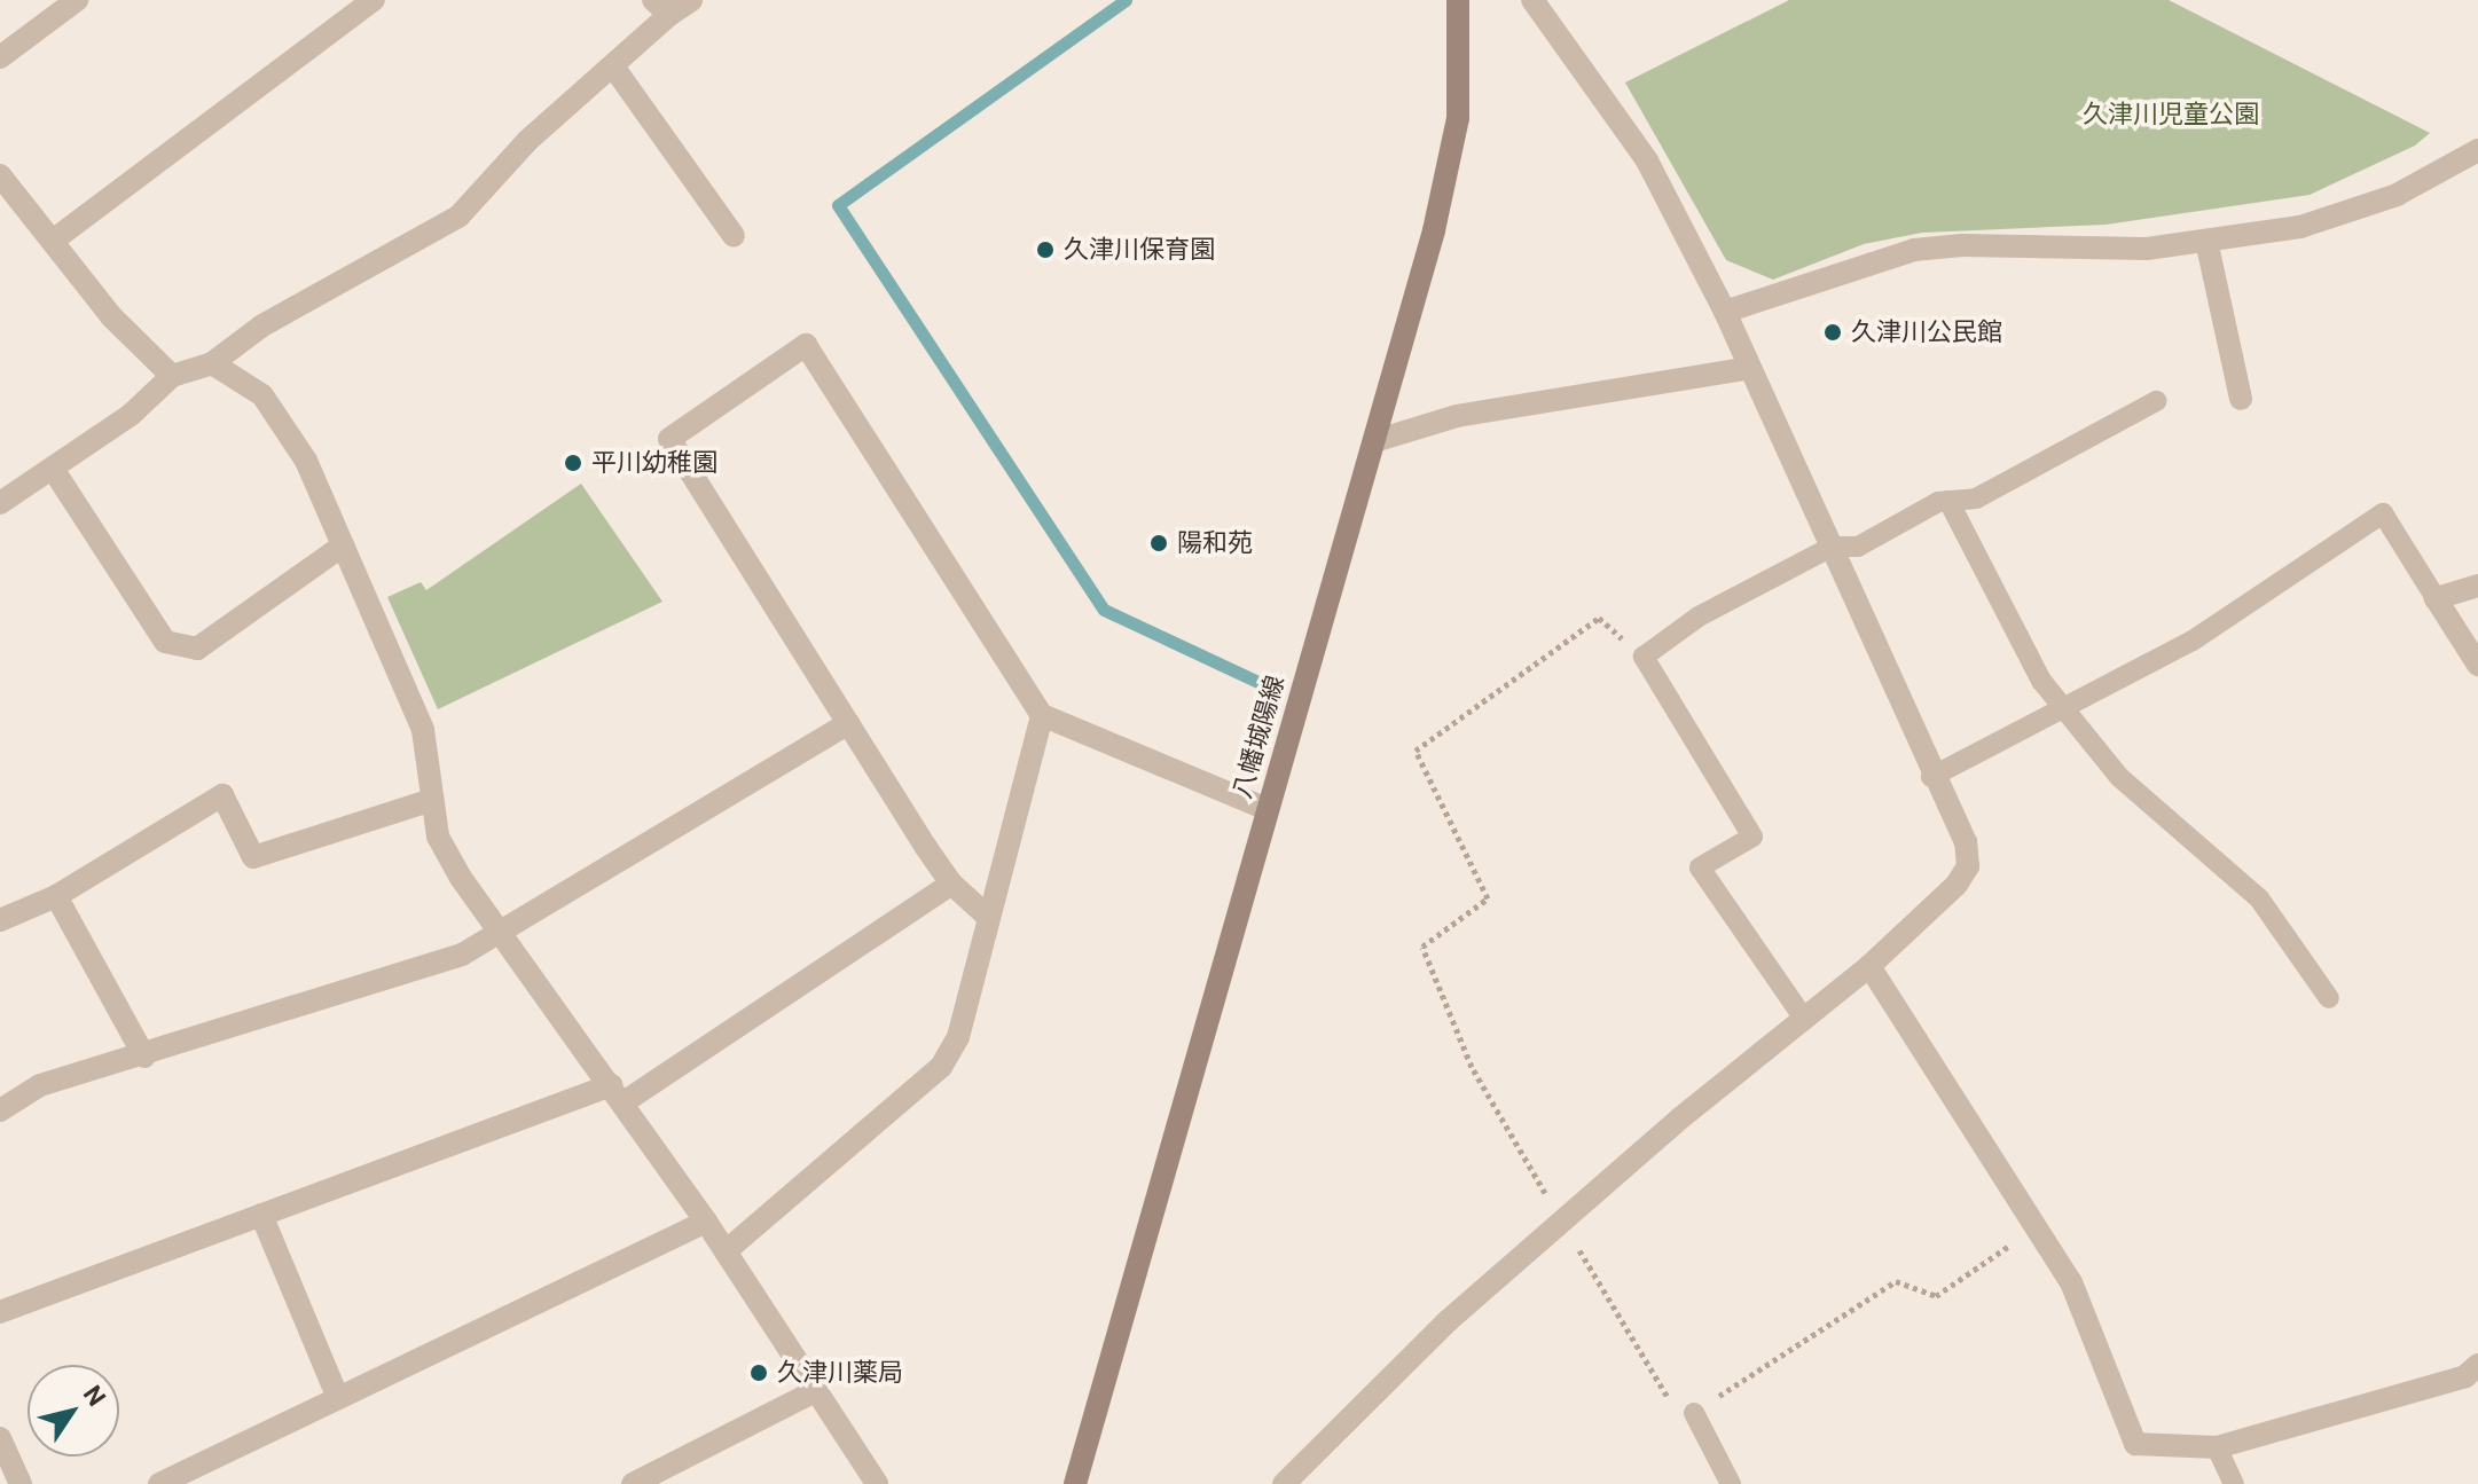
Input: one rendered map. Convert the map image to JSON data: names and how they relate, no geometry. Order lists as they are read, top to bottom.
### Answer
{
  "streets": {
    "main road": ["八幡城陽線"]
  },
  "parks": ["久津川児童公園"],
  "places": [
    "久津川保育園",
    "久津川公民館",
    "平川幼稚園",
    "陽和苑",
    "久津川薬局"
  ],
  "north": "top right"
}
